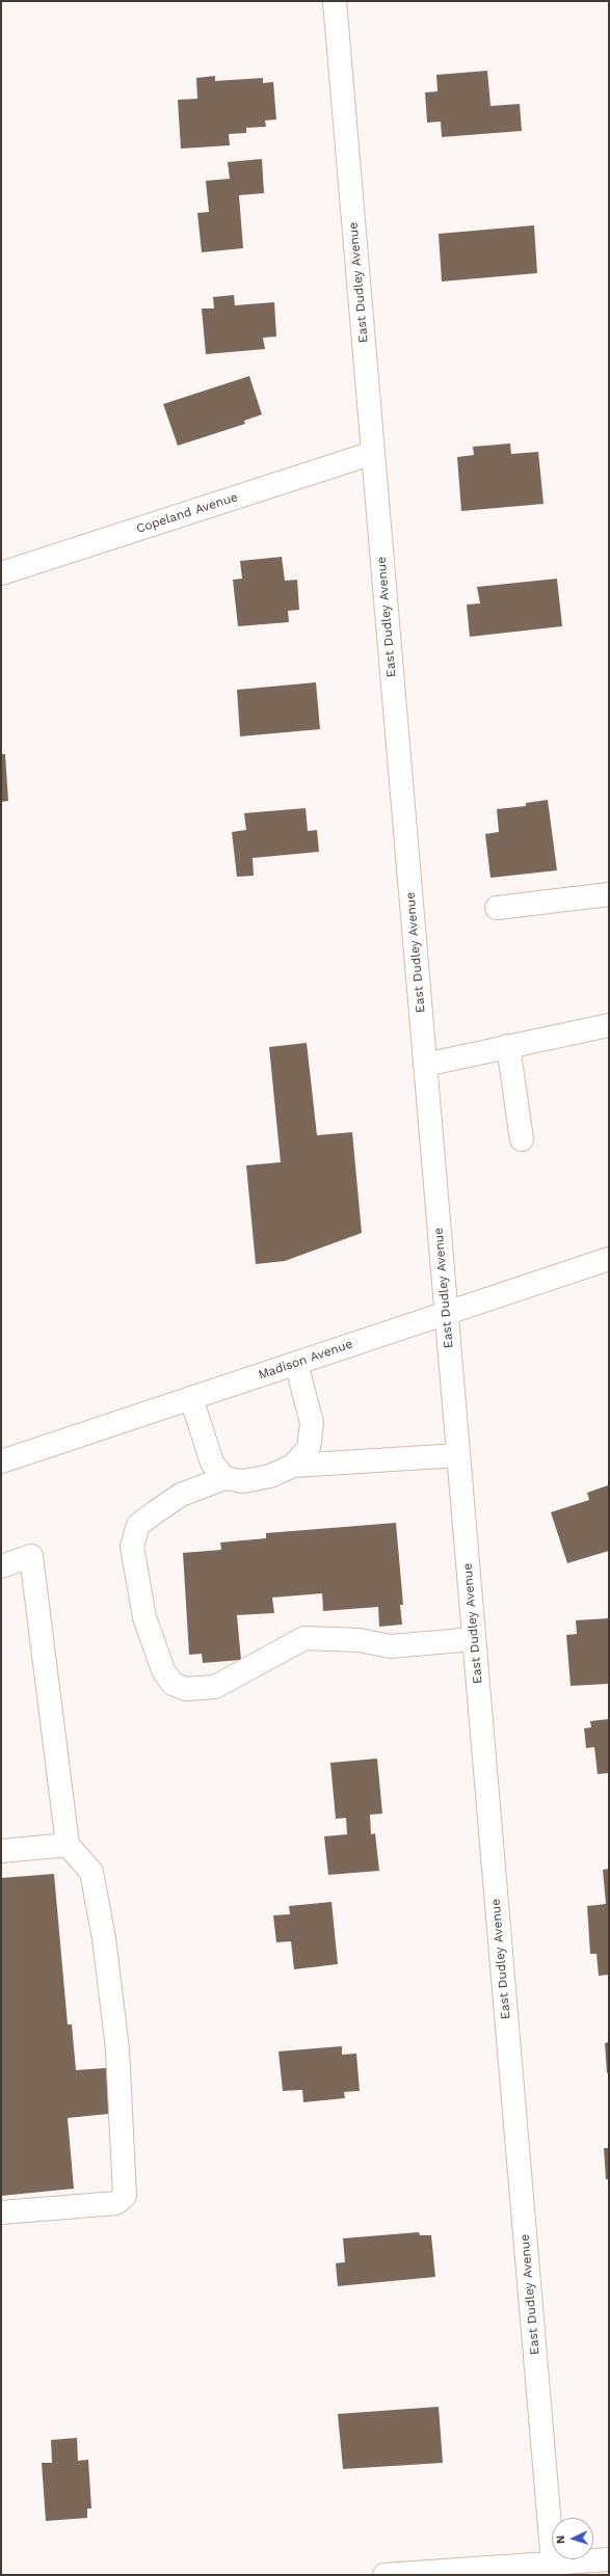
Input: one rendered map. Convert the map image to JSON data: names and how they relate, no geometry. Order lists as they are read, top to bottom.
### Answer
{
  "streets": {
    "street": ["East Dudley Avenue", "Copeland Avenue", "Madison Avenue"]
  },
  "crossings": [
    ["East Dudley Avenue", "Copeland Avenue"],
    ["East Dudley Avenue", "Madison Avenue"]
  ],
  "north": "left"
}
